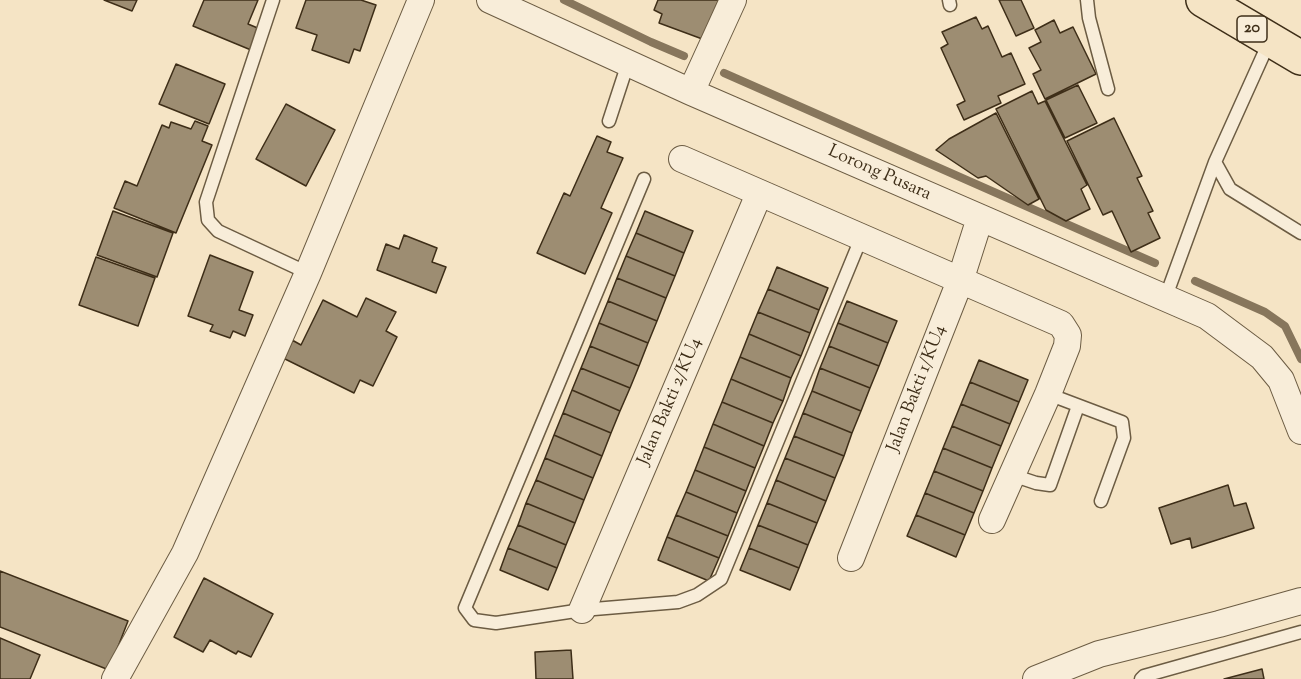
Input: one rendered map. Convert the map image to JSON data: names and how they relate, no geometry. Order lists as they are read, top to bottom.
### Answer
{
  "streets": {
    "highway": ["20"],
    "street": ["Lorong Pusara", "Jalan Bakti 1/KU4", "Jalan Bakti 2/KU4"]
  },
  "crossings": [
    ["Lorong Pusara", "Jalan Bakti 1/KU4"]
  ]
}
